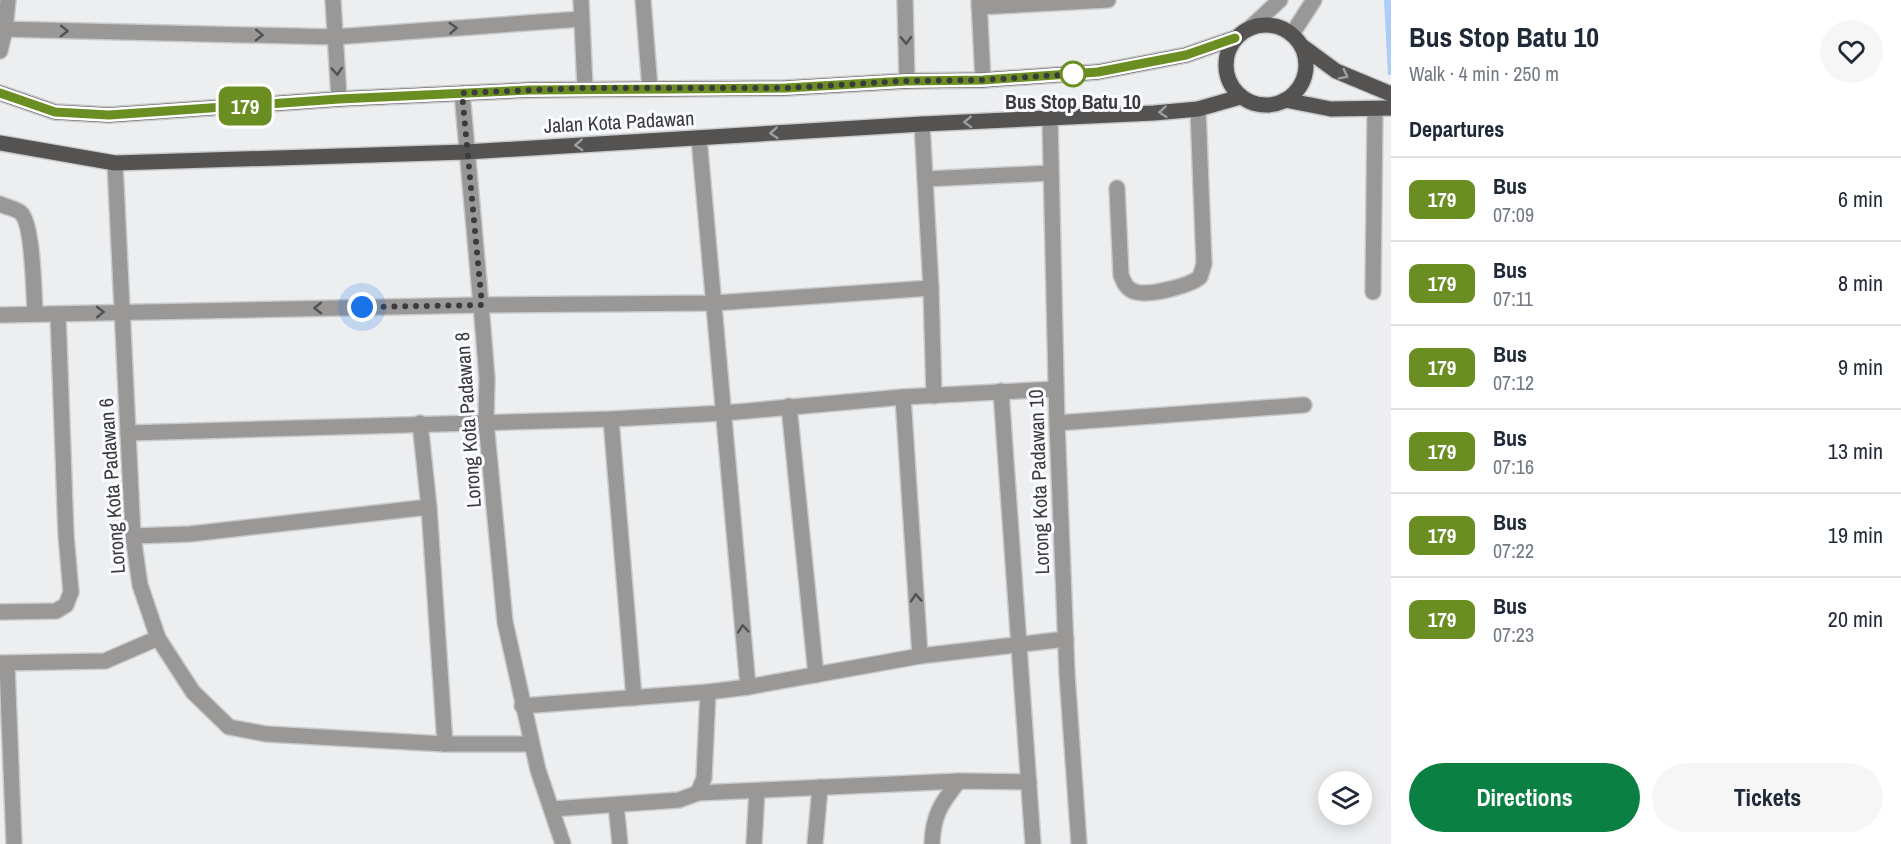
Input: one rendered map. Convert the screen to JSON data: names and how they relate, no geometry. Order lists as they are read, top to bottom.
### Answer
{
  "streets": {
    "main road": ["Jalan Kota Padawan"],
    "street": ["Lorong Kota Padawan 8", "Lorong Kota Padawan 10", "Lorong Kota Padawan 6"]
  },
  "crossings": [
    ["Jalan Kota Padawan", "Lorong Kota Padawan 8"],
    ["Jalan Kota Padawan", "Lorong Kota Padawan 10"],
    ["Jalan Kota Padawan", "Lorong Kota Padawan 6"],
    ["Lorong Kota Padawan 8", "Lorong Kota Padawan 6"]
  ],
  "places": ["Bus Stop Batu 10"],
  "lines": ["bus line 179"],
  "page": {
    "on_map": "179",
    "heading": [
      ["Bus Stop Batu 10", "Walk · 4 min · 250 m"],
      "Departures"
    ],
    "list": [
      {
        "mark": "179",
        "name": "Bus",
        "note": "07:09",
        "value": "6 min"
      },
      {
        "mark": "179",
        "name": "Bus",
        "note": "07:11",
        "value": "8 min"
      },
      {
        "mark": "179",
        "name": "Bus",
        "note": "07:12",
        "value": "9 min"
      },
      {
        "mark": "179",
        "name": "Bus",
        "note": "07:16",
        "value": "13 min"
      },
      {
        "mark": "179",
        "name": "Bus",
        "note": "07:22",
        "value": "19 min"
      },
      {
        "mark": "179",
        "name": "Bus",
        "note": "07:23",
        "value": "20 min"
      }
    ],
    "buttons": ["Directions", "Tickets"]
  }
}
